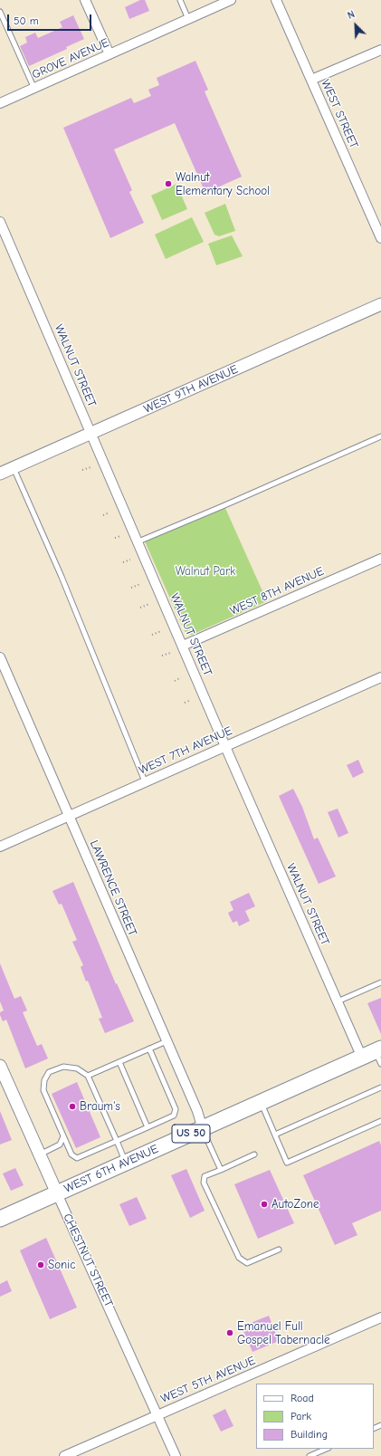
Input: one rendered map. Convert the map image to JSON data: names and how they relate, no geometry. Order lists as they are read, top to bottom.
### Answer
{
  "streets": {
    "main road": ["US 50", "WEST 6TH AVENUE"],
    "street": [
      "GROVE AVENUE",
      "WEST STREET",
      "WALNUT STREET",
      "WEST 9TH AVENUE",
      "WEST 8TH AVENUE",
      "WEST 7TH AVENUE",
      "LAWRENCE STREET",
      "CHESTNUT STREET",
      "WEST 5TH AVENUE"
    ]
  },
  "crossings": [
    ["WALNUT STREET", "WEST 9TH AVENUE"],
    ["WALNUT STREET", "WEST 8TH AVENUE"],
    ["WALNUT STREET", "WEST 7TH AVENUE"],
    ["WALNUT STREET", "WEST 6TH AVENUE"],
    ["WEST 7TH AVENUE", "LAWRENCE STREET"],
    ["LAWRENCE STREET", "WEST 6TH AVENUE"],
    ["WEST 6TH AVENUE", "CHESTNUT STREET"],
    ["CHESTNUT STREET", "WEST 5TH AVENUE"]
  ],
  "parks": ["Walnut Park"],
  "places": [
    "Walnut Elementary School",
    "Braum's",
    "AutoZone",
    "Sonic",
    "Emanuel Full Gospel Tabernacle"
  ],
  "legend": ["Road", "Park", "Building"],
  "scale_bar": "50 m",
  "north": "top left"
}
